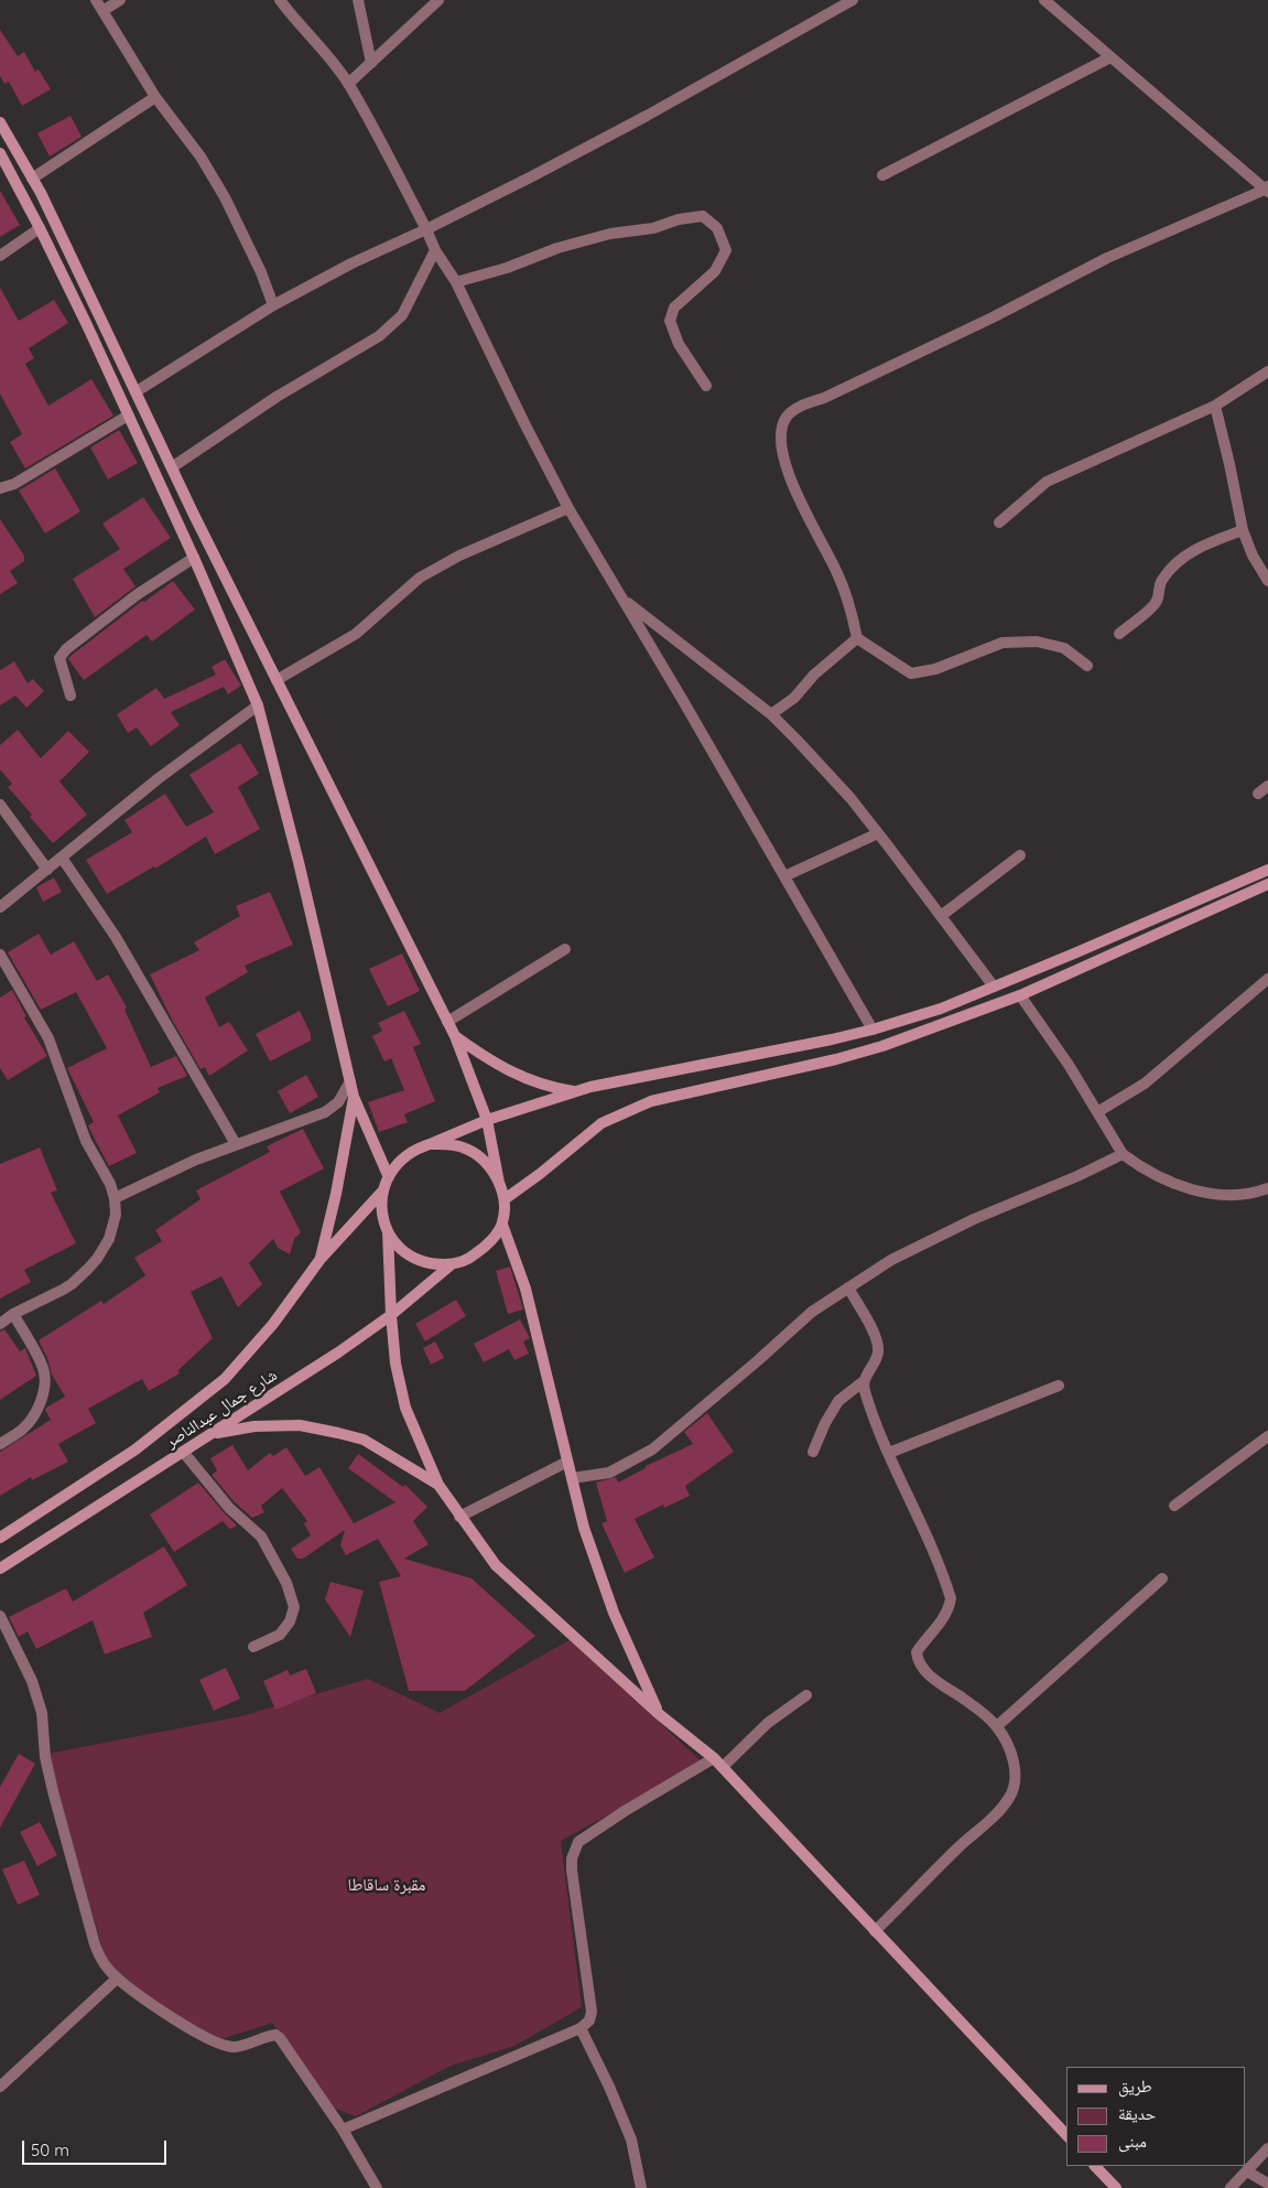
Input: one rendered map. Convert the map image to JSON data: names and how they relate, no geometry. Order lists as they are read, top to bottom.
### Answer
{
  "streets": {
    "main road": ["شارع جمال عبدالناصر"]
  },
  "parks": ["مقبرة ساقاطا"],
  "legend": ["طريق", "حديقة", "مبنى"],
  "scale_bar": "50 m"
}
